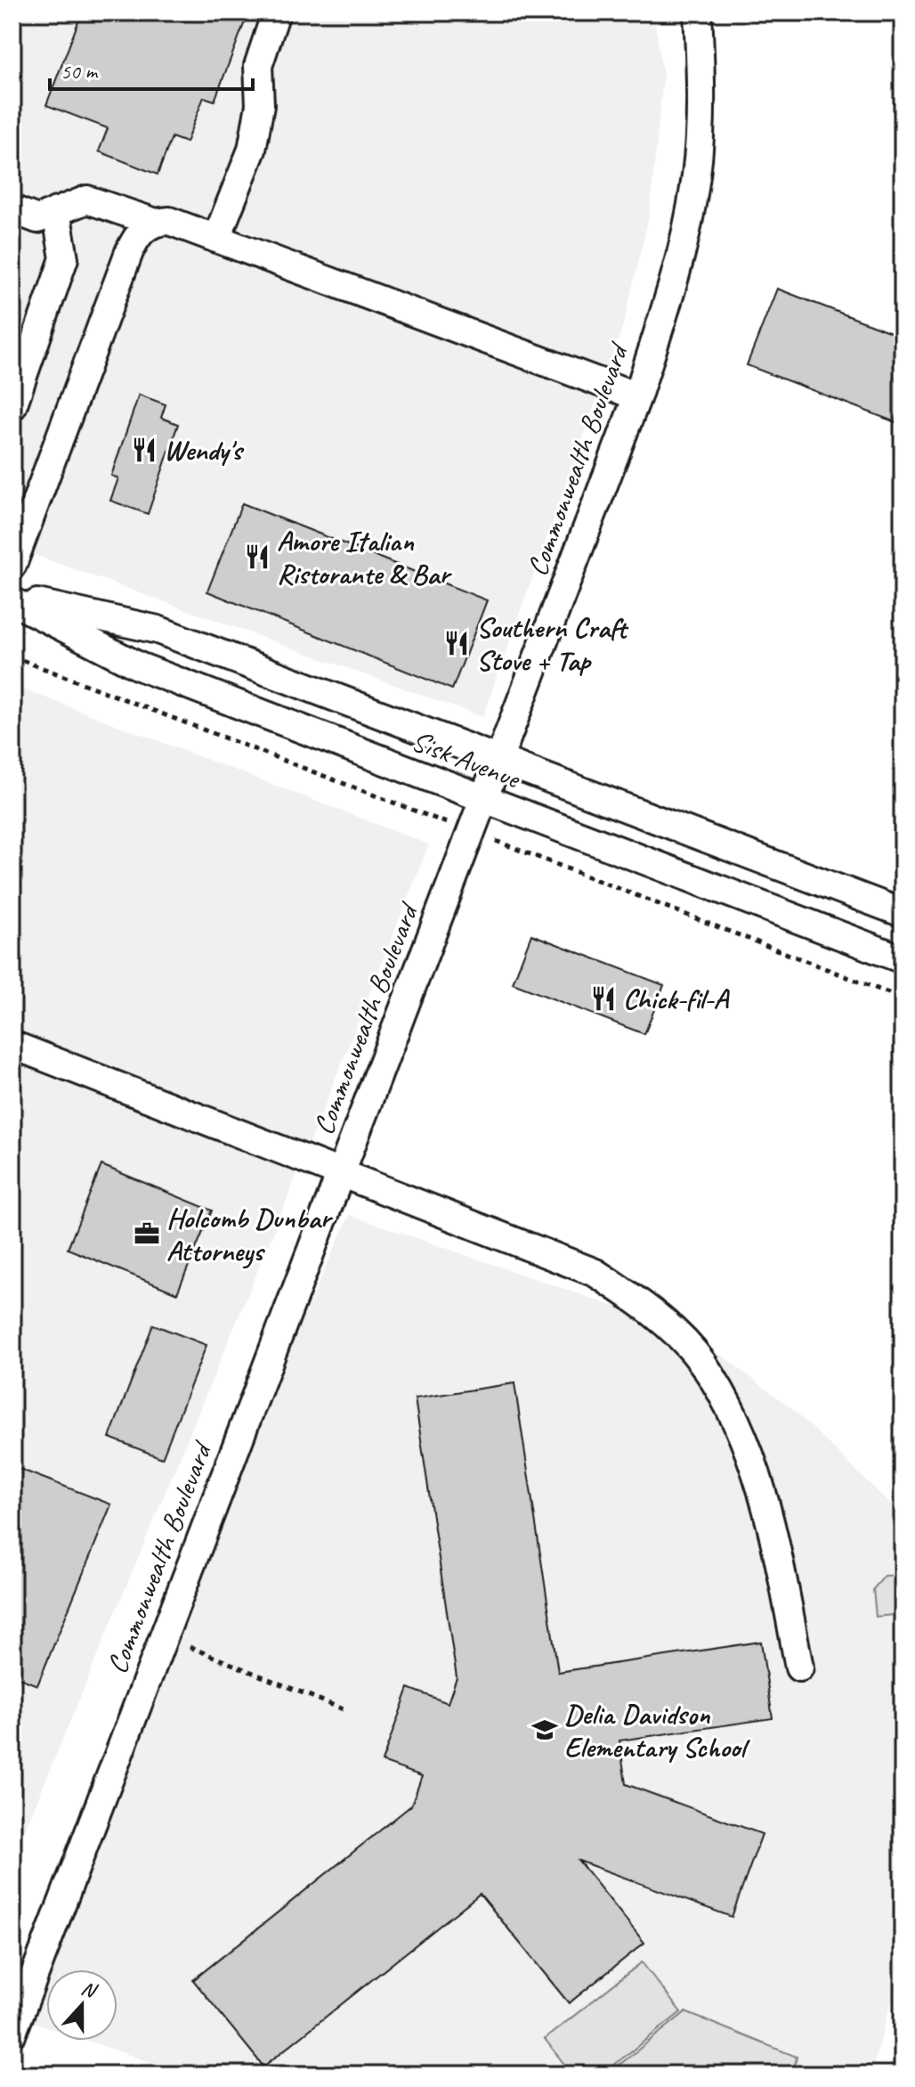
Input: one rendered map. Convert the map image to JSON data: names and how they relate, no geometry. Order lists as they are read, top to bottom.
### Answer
{
  "streets": {
    "street": ["Commonwealth Boulevard", "Sisk Avenue"]
  },
  "crossings": [
    ["Commonwealth Boulevard", "Sisk Avenue"]
  ],
  "places": {
    "restaurant": [
      "Wendy's",
      "Amore Italian Ristorante & Bar",
      "Southern Craft Stove + Tap",
      "Chick-fil-A"
    ],
    "office": ["Holcomb Dunbar Attorneys"],
    "school or university": ["Delia Davidson Elementary School"]
  },
  "scale_bar": "50 m",
  "north": "top"
}
